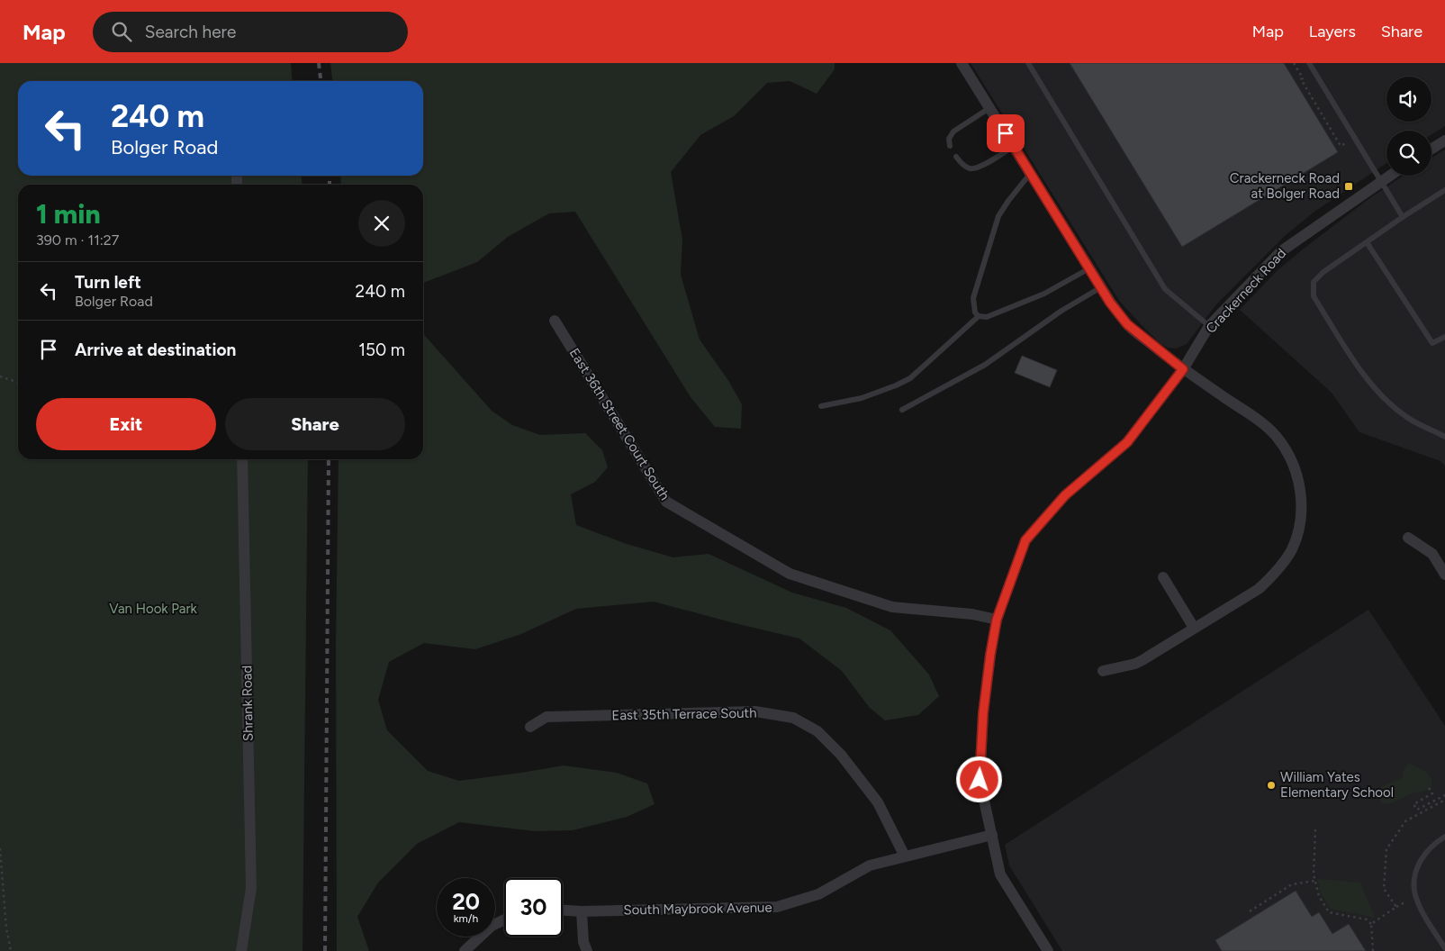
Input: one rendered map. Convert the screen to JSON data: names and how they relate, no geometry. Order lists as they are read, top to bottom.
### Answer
{
  "streets": {
    "street": [
      "Crackerneck Road",
      "East 36th Street Court South",
      "Shrank Road",
      "East 35th Terrace South",
      "South Maybrook Avenue"
    ]
  },
  "crossings": [
    ["Crackerneck Road", "East 36th Street Court South"],
    ["Crackerneck Road", "South Maybrook Avenue"],
    ["East 35th Terrace South", "South Maybrook Avenue"]
  ],
  "parks": ["Van Hook Park"],
  "places": {
    "transit": ["Crackerneck Road at Bolger Road"],
    "other": ["William Yates Elementary School"]
  },
  "page": {
    "header": "Map",
    "search": "Search here",
    "nav": ["Map", "Layers", "Share"],
    "turn": ["240 m", "Bolger Road"],
    "heading": ["1 min", "390 m · 11:27"],
    "list": [
      {
        "name": "Turn left",
        "note": "Bolger Road",
        "value": "240 m"
      },
      {
        "name": "Arrive at destination",
        "value": "150 m"
      }
    ],
    "buttons": ["Exit", "Share"],
    "speed": "20 km/h",
    "limit": "30"
  }
}
